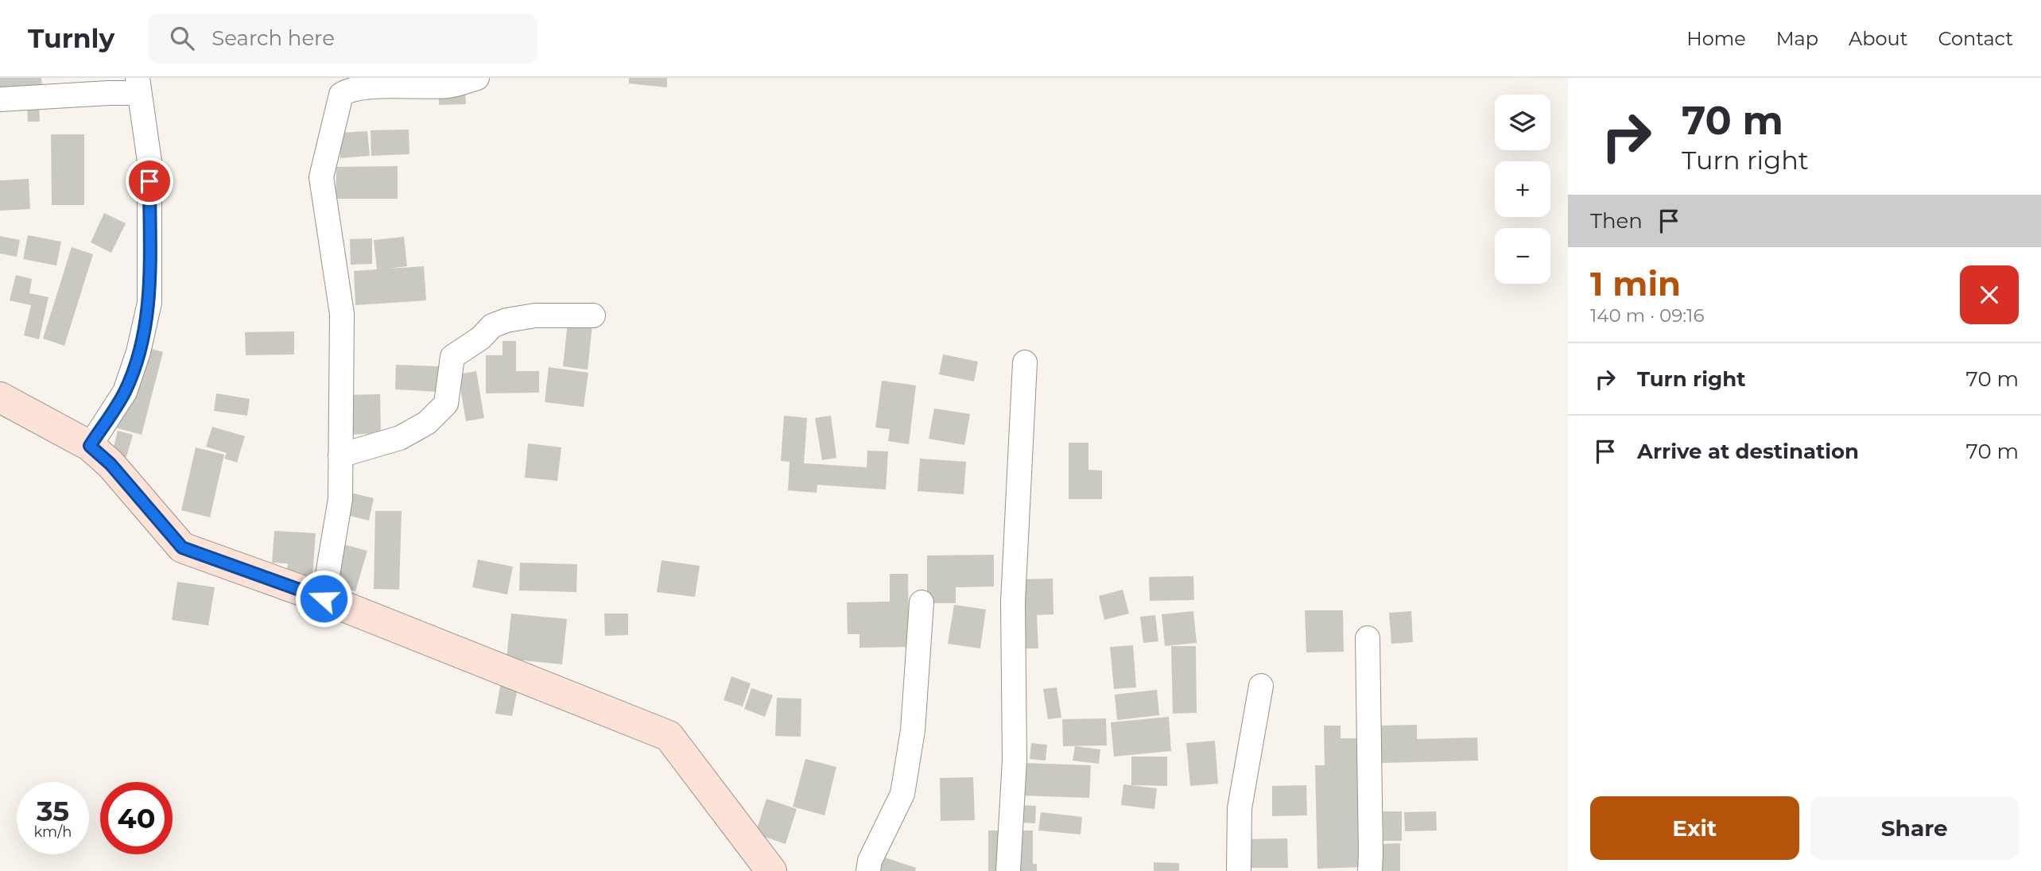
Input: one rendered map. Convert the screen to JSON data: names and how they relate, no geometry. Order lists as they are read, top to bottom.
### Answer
{
  "page": {
    "header": "Turnly",
    "search": "Search here",
    "nav": [
      "Home",
      "Map",
      "About",
      "Contact"
    ],
    "turn": ["70 m", "Turn right"],
    "map_buttons": ["+", "−"],
    "then": "Then",
    "heading": ["1 min", "140 m · 09:16"],
    "list": [
      {
        "name": "Turn right",
        "value": "70 m"
      },
      {
        "name": "Arrive at destination",
        "value": "70 m"
      }
    ],
    "speed": "35 km/h",
    "limit": "40",
    "buttons": ["Exit", "Share"]
  }
}
